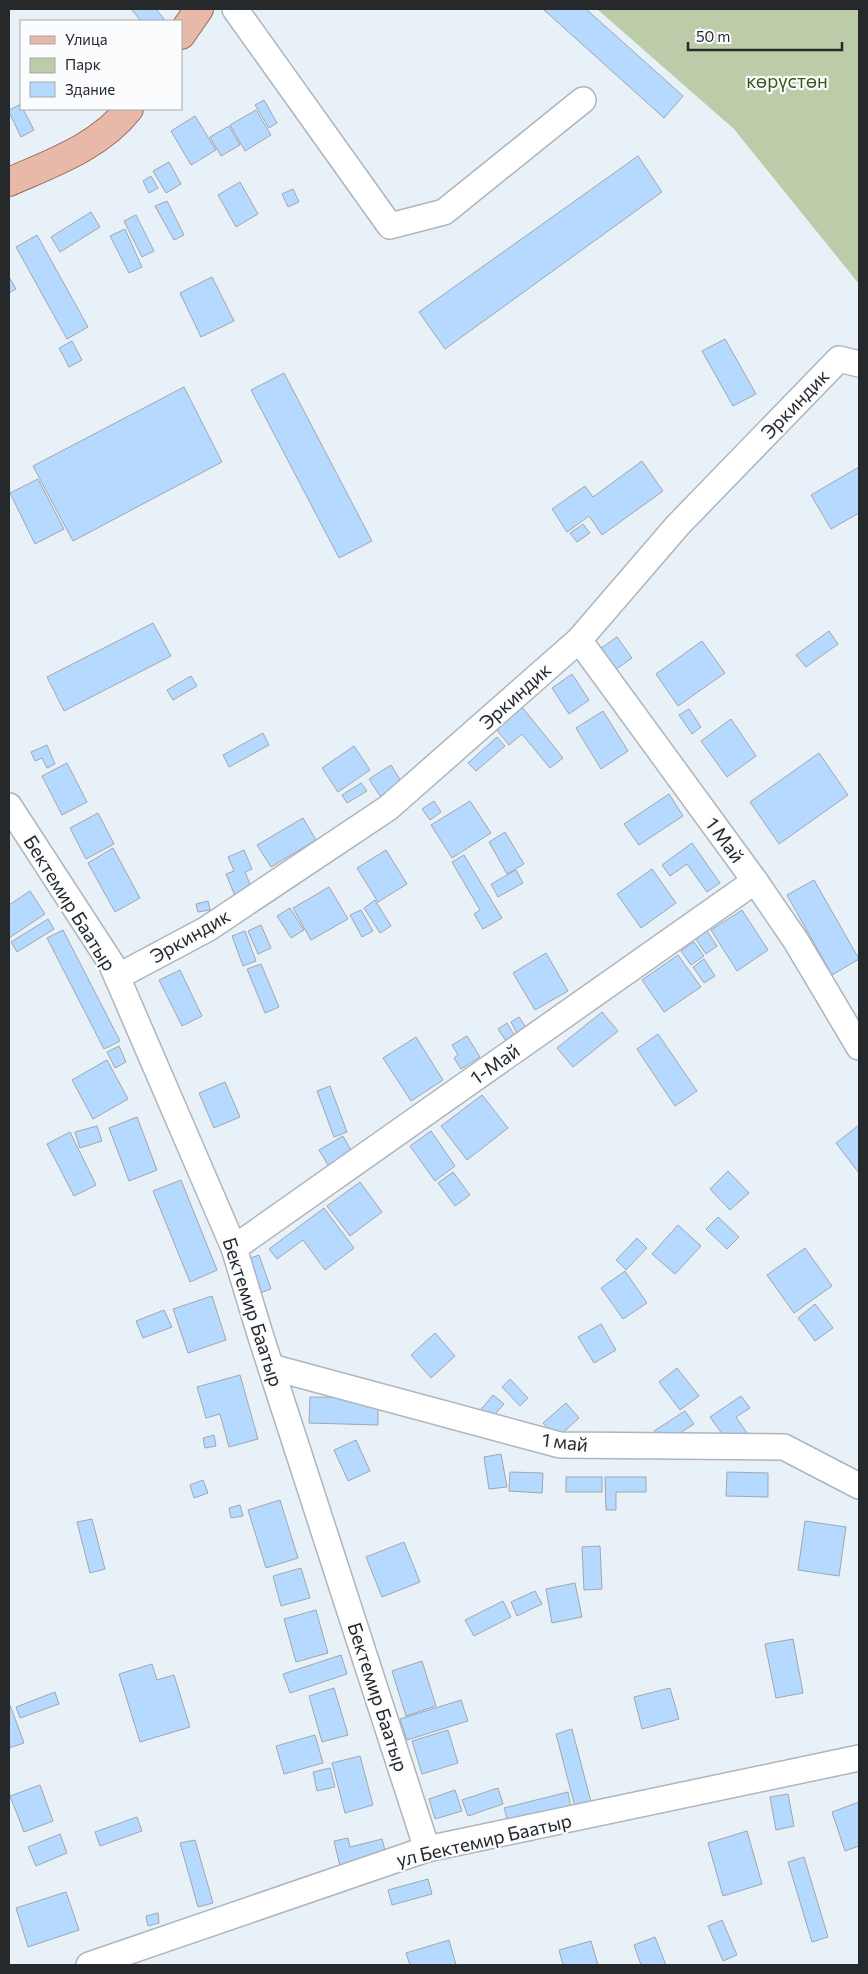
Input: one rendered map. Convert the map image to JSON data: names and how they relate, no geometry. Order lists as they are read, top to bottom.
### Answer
{
  "streets": {
    "street": [
      "Эркиндик",
      "1 Май",
      "Бектемир Баатыр",
      "1-Май",
      "1 май",
      "ул Бектемир Баатыр"
    ]
  },
  "crossings": [
    ["Эркиндик", "1 Май"],
    ["Эркиндик", "Бектемир Баатыр"],
    ["1 Май", "1-Май"],
    ["Бектемир Баатыр", "1-Май"],
    ["Бектемир Баатыр", "1 май"],
    ["Бектемир Баатыр", "ул Бектемир Баатыр"]
  ],
  "parks": ["көрүстөн"],
  "legend": ["Улица", "Парк", "Здание"],
  "scale_bar": "50 m"
}
